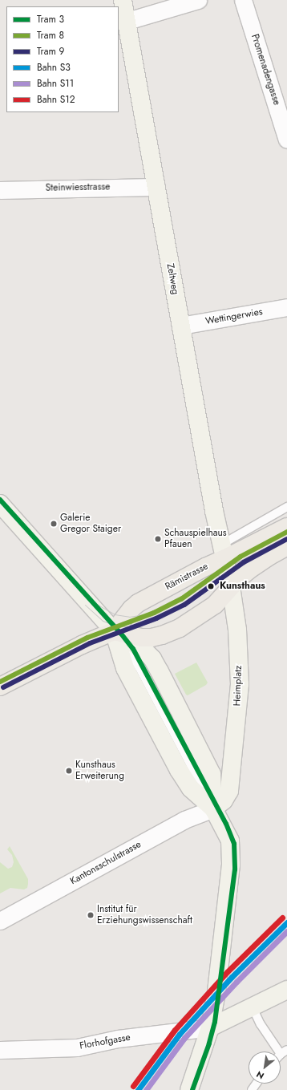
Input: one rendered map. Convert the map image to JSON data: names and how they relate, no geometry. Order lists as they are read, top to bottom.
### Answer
{
  "streets": {
    "main road": ["Rämistrasse"],
    "street": [
      "Promenadengasse",
      "Steinwiesstrasse",
      "Zeltweg",
      "Wettingerwies",
      "Heimplatz",
      "Kantonsschulstrasse",
      "Florhofgasse"
    ]
  },
  "crossings": [
    ["Steinwiesstrasse", "Zeltweg"],
    ["Zeltweg", "Wettingerwies"],
    ["Zeltweg", "Rämistrasse"],
    ["Zeltweg", "Heimplatz"],
    ["Rämistrasse", "Heimplatz"],
    ["Heimplatz", "Kantonsschulstrasse"]
  ],
  "places": [
    "Galerie Gregor Staiger",
    "Schauspielhaus Pfauen",
    "Kunsthaus",
    "Kunsthaus Erweiterung",
    "Institut für Erziehungswissenschaft"
  ],
  "lines": [
    "tram line 3",
    "tram line 8",
    "tram line 9",
    "rail line S12",
    "rail line S3",
    "rail line S11"
  ],
  "legend": [
    "Tram 3",
    "Tram 8",
    "Tram 9",
    "Bahn S3",
    "Bahn S11",
    "Bahn S12"
  ],
  "north": "bottom left"
}
